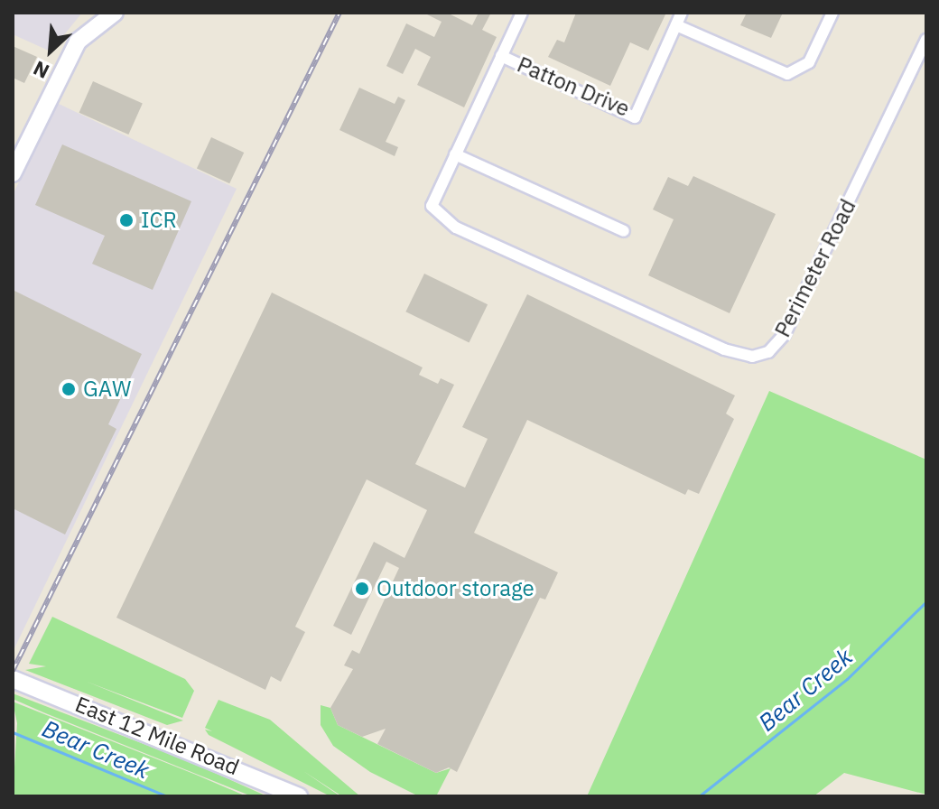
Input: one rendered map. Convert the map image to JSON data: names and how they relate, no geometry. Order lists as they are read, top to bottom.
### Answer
{
  "streets": {
    "main road": ["East 12 Mile Road"],
    "street": ["Patton Drive", "Perimeter Road"]
  },
  "water": ["Bear Creek"],
  "places": ["ICR", "GAW", "Outdoor storage"],
  "north": "bottom left"
}
